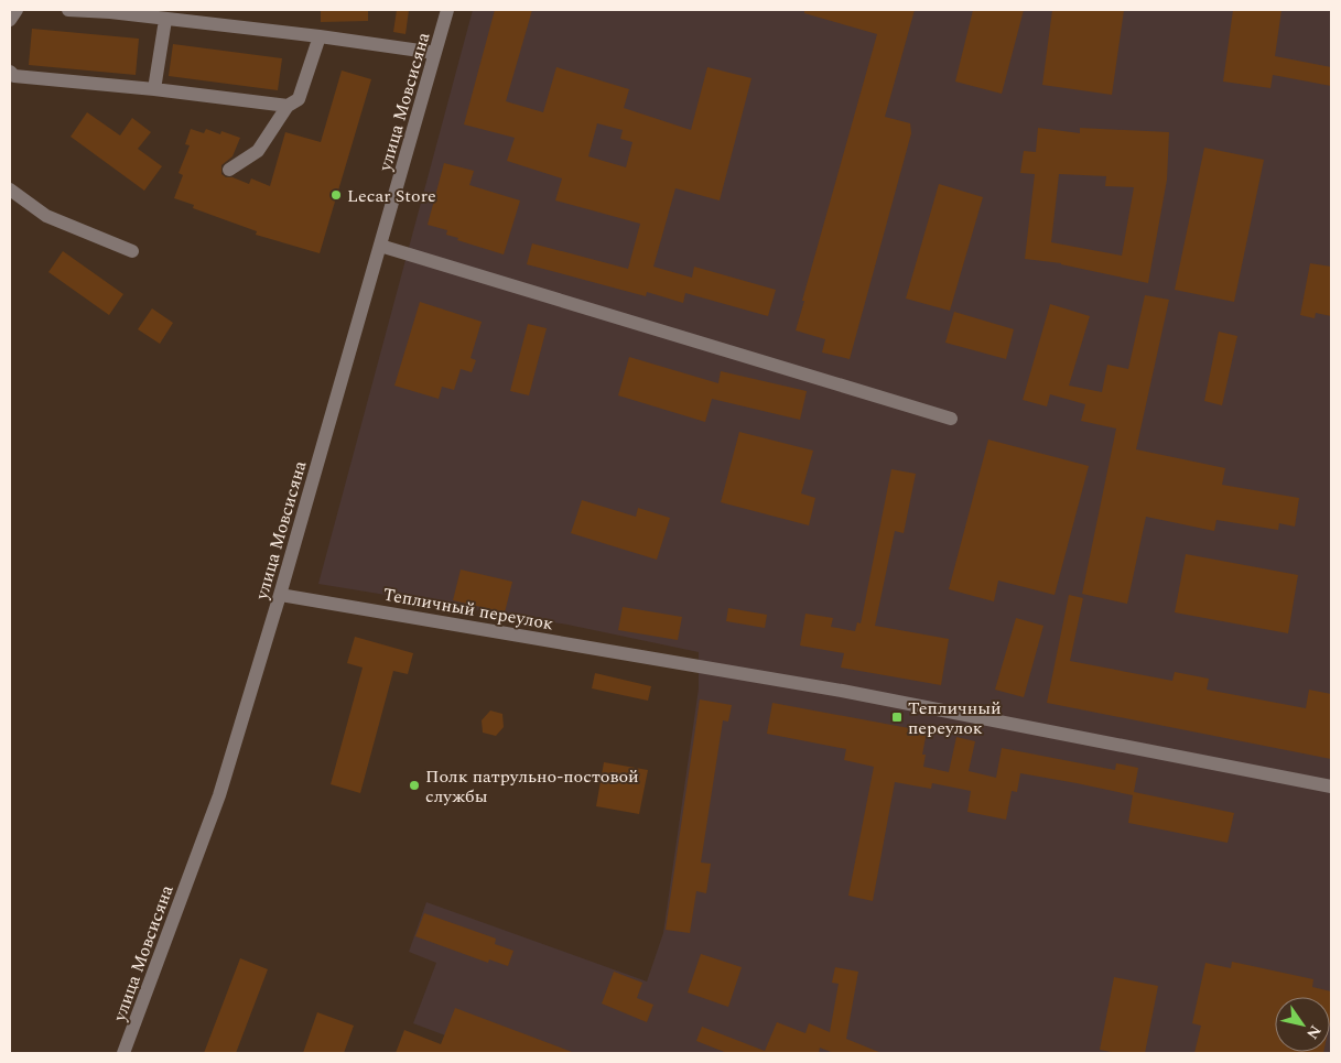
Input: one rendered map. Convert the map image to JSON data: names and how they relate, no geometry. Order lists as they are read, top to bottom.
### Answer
{
  "streets": {
    "street": ["улица Мовсисяна", "Тепличный переулок"]
  },
  "crossings": [
    ["улица Мовсисяна", "Тепличный переулок"]
  ],
  "places": {
    "other": ["Lecar Store", "Полк патрульно-постовой службы"],
    "transit": ["Тепличный переулок"]
  },
  "north": "bottom right"
}
